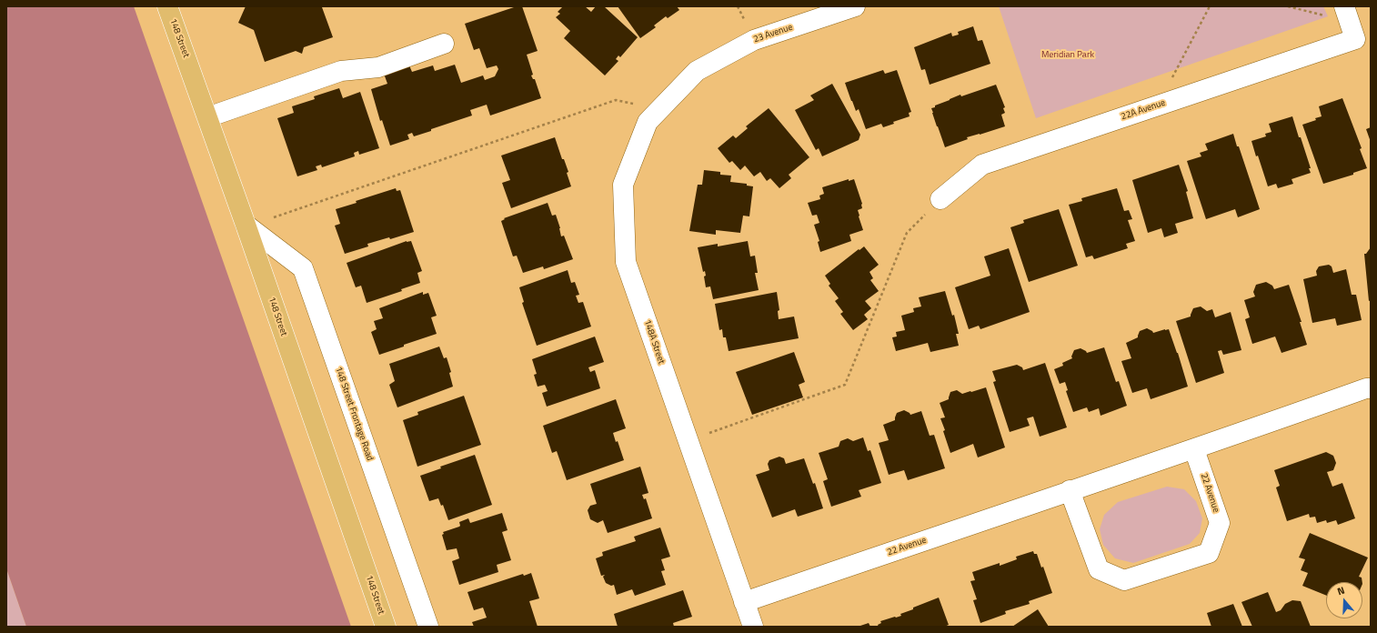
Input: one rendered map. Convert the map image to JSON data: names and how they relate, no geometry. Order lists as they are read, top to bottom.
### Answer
{
  "streets": {
    "main road": ["148 Street"],
    "street": [
      "23 Avenue",
      "22A Avenue",
      "148A Street",
      "148 Street Frontage Road",
      "22 Avenue"
    ]
  },
  "crossings": [
    ["23 Avenue", "148A Street"],
    ["148 Street", "148 Street Frontage Road"],
    ["148A Street", "22 Avenue"]
  ],
  "parks": ["Meridian Park"],
  "north": "top"
}
